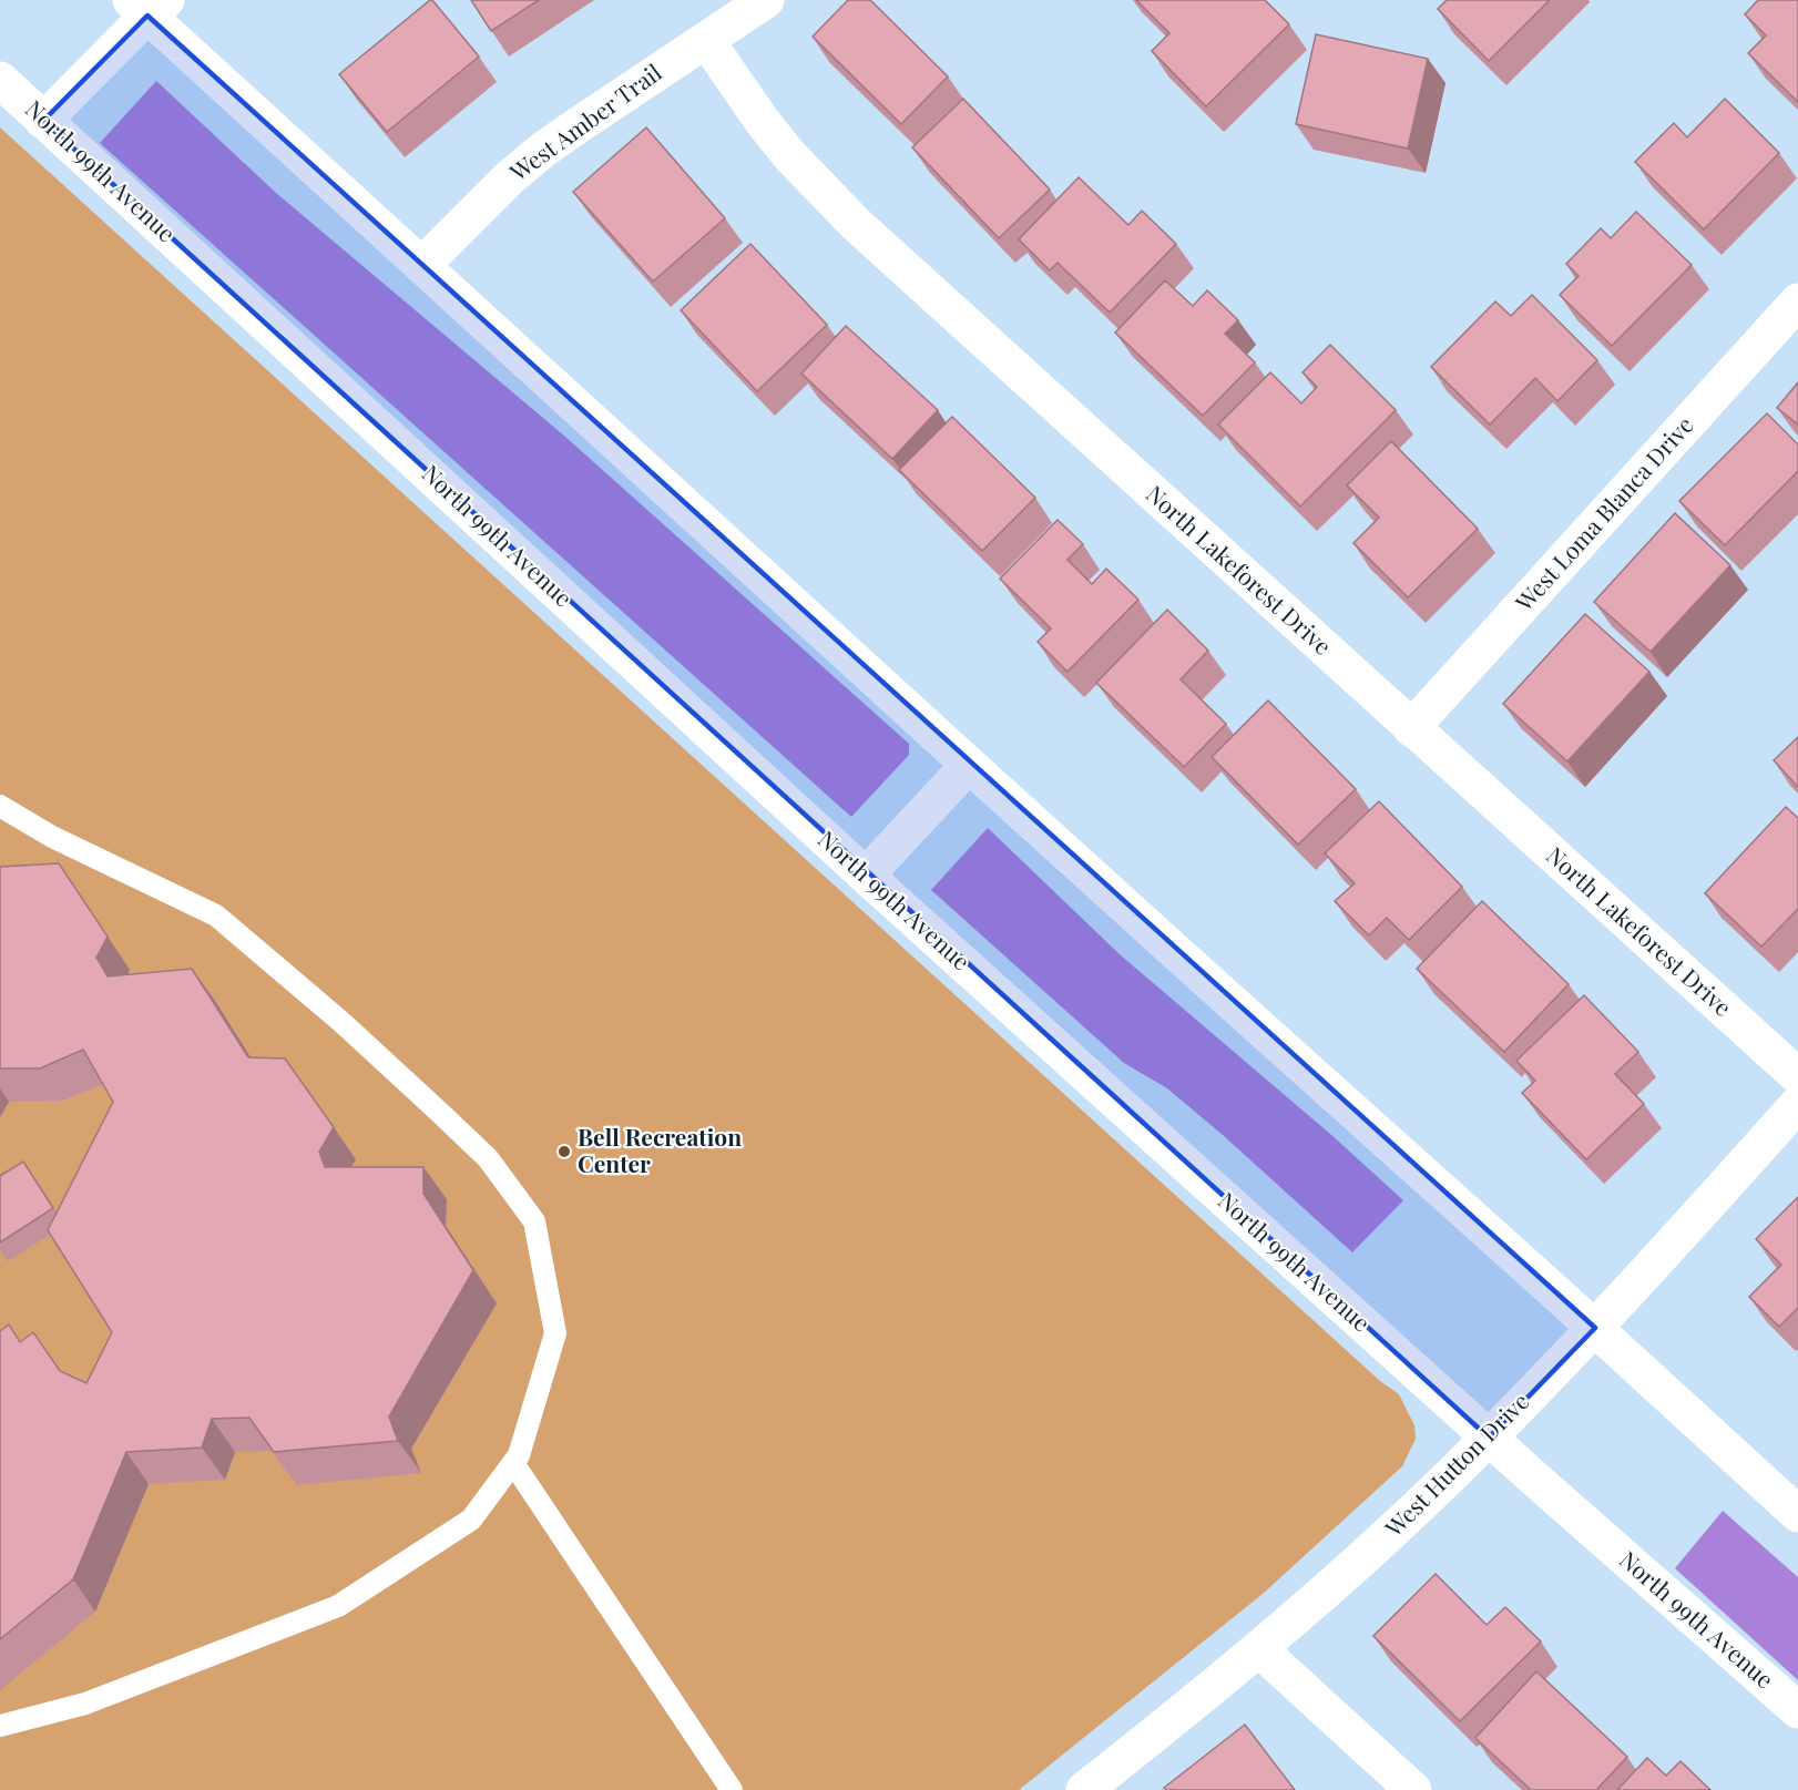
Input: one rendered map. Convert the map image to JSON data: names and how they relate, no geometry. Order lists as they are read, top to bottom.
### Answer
{
  "streets": {
    "main road": [
      "West Amber Trail",
      "North 99th Avenue",
      "West Loma Blanca Drive",
      "North Lakeforest Drive",
      "West Hutton Drive"
    ]
  },
  "crossings": [
    ["West Amber Trail", "North Lakeforest Drive"],
    ["North 99th Avenue", "West Hutton Drive"],
    ["West Loma Blanca Drive", "North Lakeforest Drive"]
  ],
  "places": ["Bell Recreation Center"]
}
